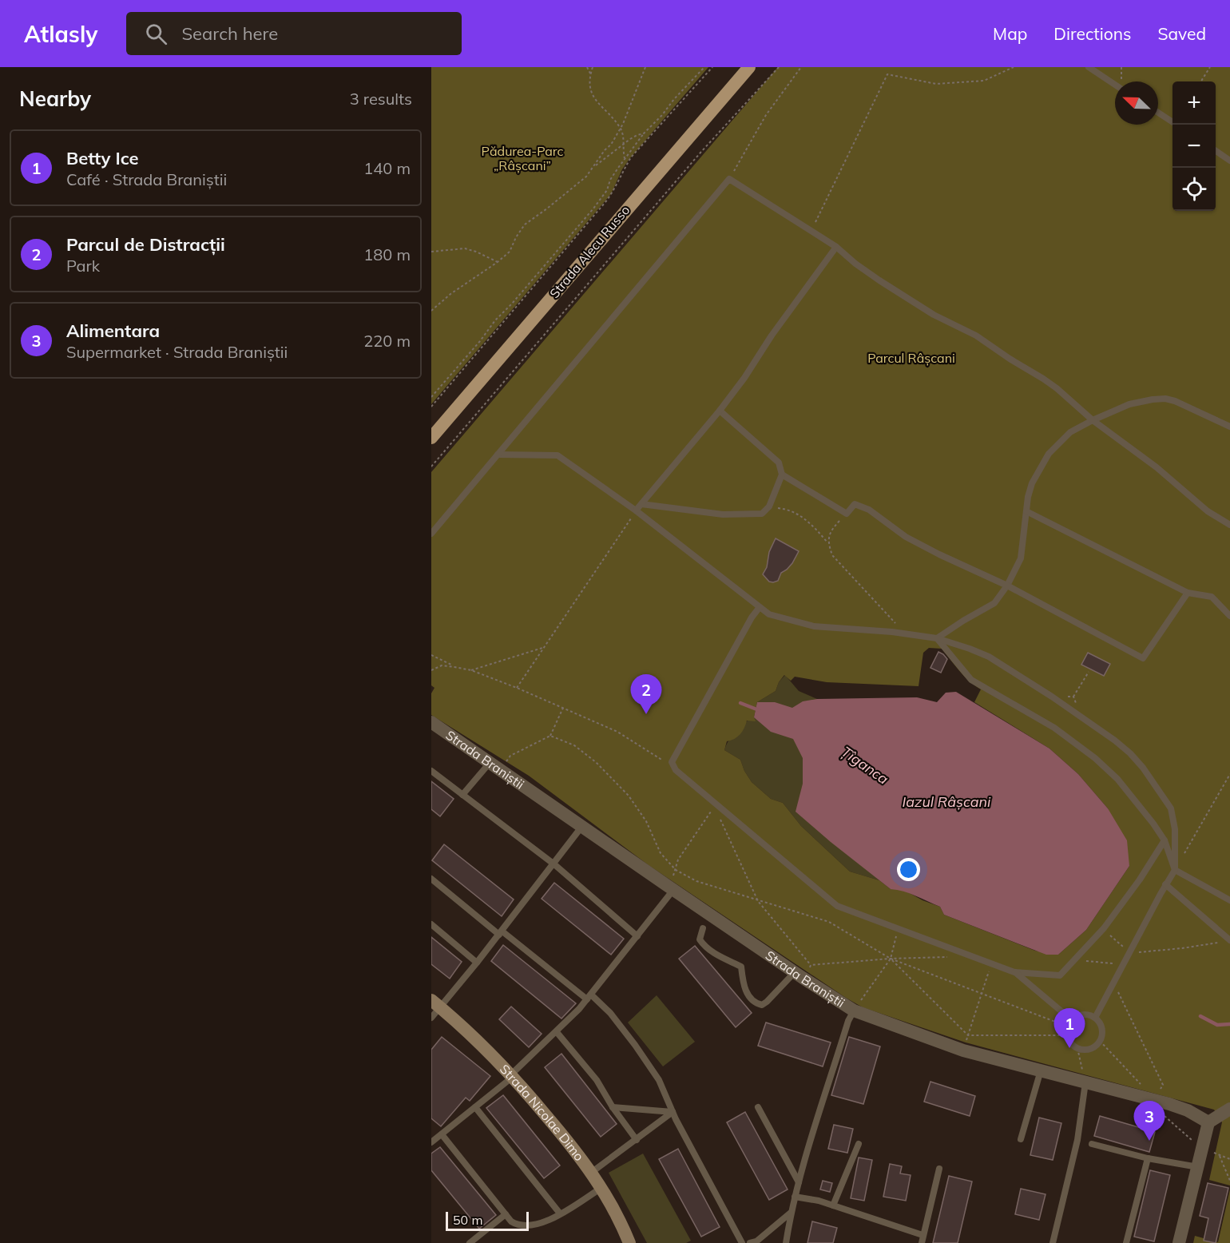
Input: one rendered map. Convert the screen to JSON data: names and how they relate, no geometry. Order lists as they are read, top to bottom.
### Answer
{
  "streets": {
    "main road": ["Strada Alecu Russo", "Strada Nicolae Dimo"],
    "street": ["Strada Braniștii"]
  },
  "water": ["Țîganca", "Iazul Râșcani"],
  "parks": ["Pădurea-Parc „Râșcani”", "Parcul Râșcani"],
  "scale_bar": "50 m",
  "north": "top left",
  "page": {
    "header": "Atlasly",
    "search": "Search here",
    "nav": ["Map", "Directions", "Saved"],
    "heading": ["Nearby", "3 results"],
    "map_buttons": ["+", "−"],
    "list": [
      {
        "mark": "1",
        "name": "Betty Ice",
        "note": "Café · Strada Braniștii",
        "value": "140 m"
      },
      {
        "mark": "2",
        "name": "Parcul de Distracții",
        "note": "Park",
        "value": "180 m"
      },
      {
        "mark": "3",
        "name": "Alimentara",
        "note": "Supermarket · Strada Braniștii",
        "value": "220 m"
      }
    ],
    "pins": ["2", "1", "3"],
    "scale": "50 m"
  }
}
